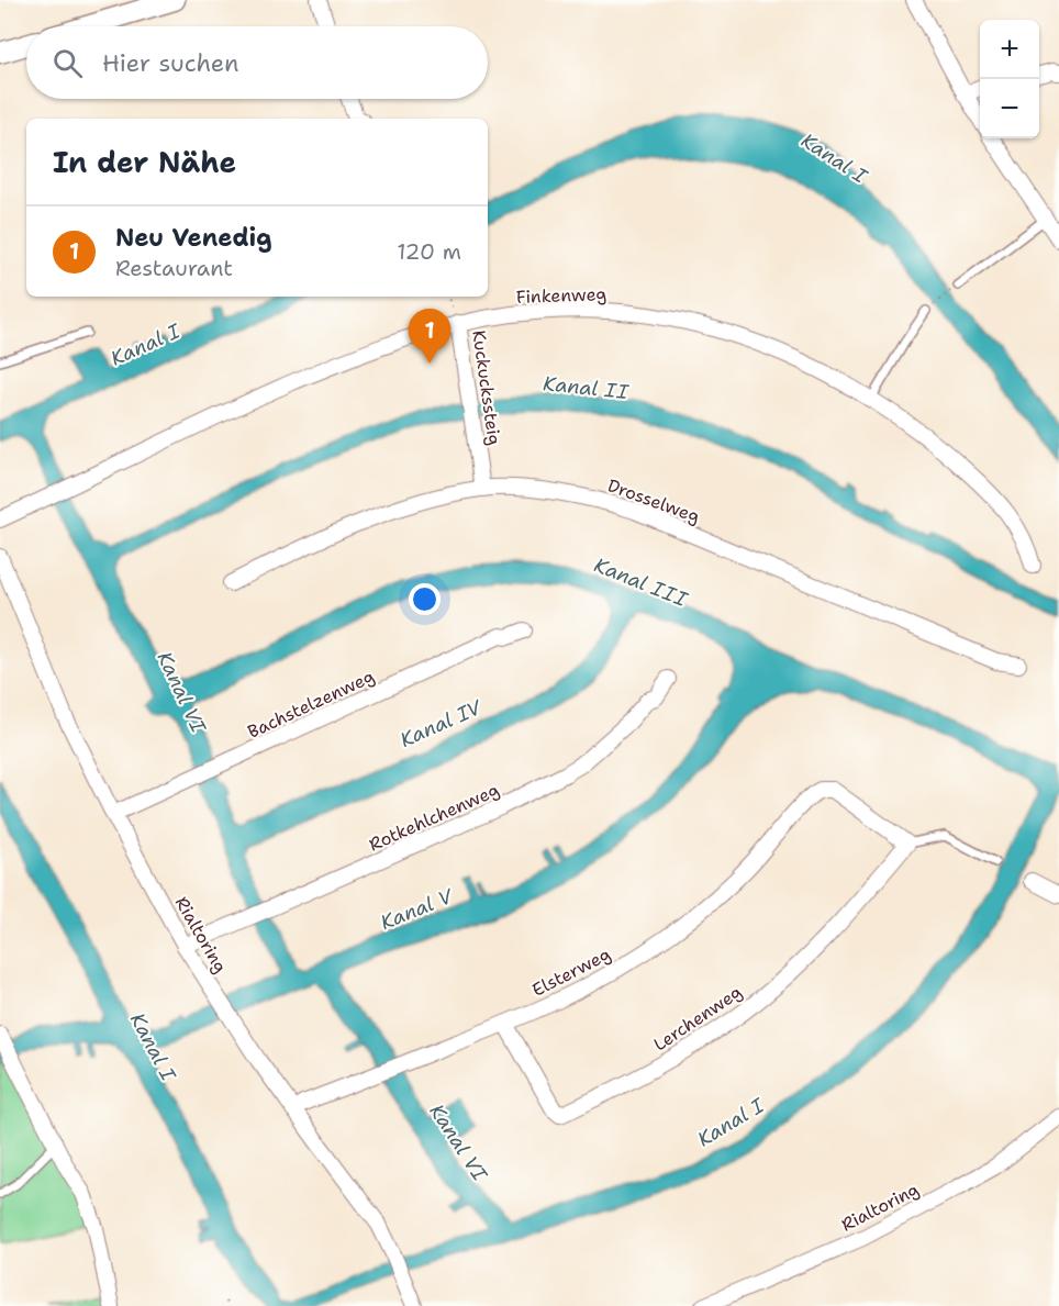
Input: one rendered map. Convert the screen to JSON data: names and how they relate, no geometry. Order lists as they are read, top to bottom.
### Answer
{
  "streets": {
    "street": [
      "Finkenweg",
      "Kuckuckssteig",
      "Drosselweg",
      "Bachstelzenweg",
      "Rotkehlchenweg",
      "Rialtoring",
      "Elsterweg",
      "Lerchenweg"
    ]
  },
  "crossings": [
    ["Finkenweg", "Kuckuckssteig"],
    ["Kuckuckssteig", "Drosselweg"],
    ["Bachstelzenweg", "Rialtoring"],
    ["Rotkehlchenweg", "Rialtoring"],
    ["Rialtoring", "Elsterweg"],
    ["Elsterweg", "Lerchenweg"]
  ],
  "water": [
    "Kanal I",
    "Kanal II",
    "Kanal III",
    "Kanal VI",
    "Kanal IV",
    "Kanal V"
  ],
  "page": {
    "map_buttons": ["+", "−"],
    "search": "Hier suchen",
    "heading": "In der Nähe",
    "list": [
      {
        "mark": "1",
        "name": "Neu Venedig",
        "note": "Restaurant",
        "value": "120 m"
      }
    ],
    "pins": "1"
  }
}
